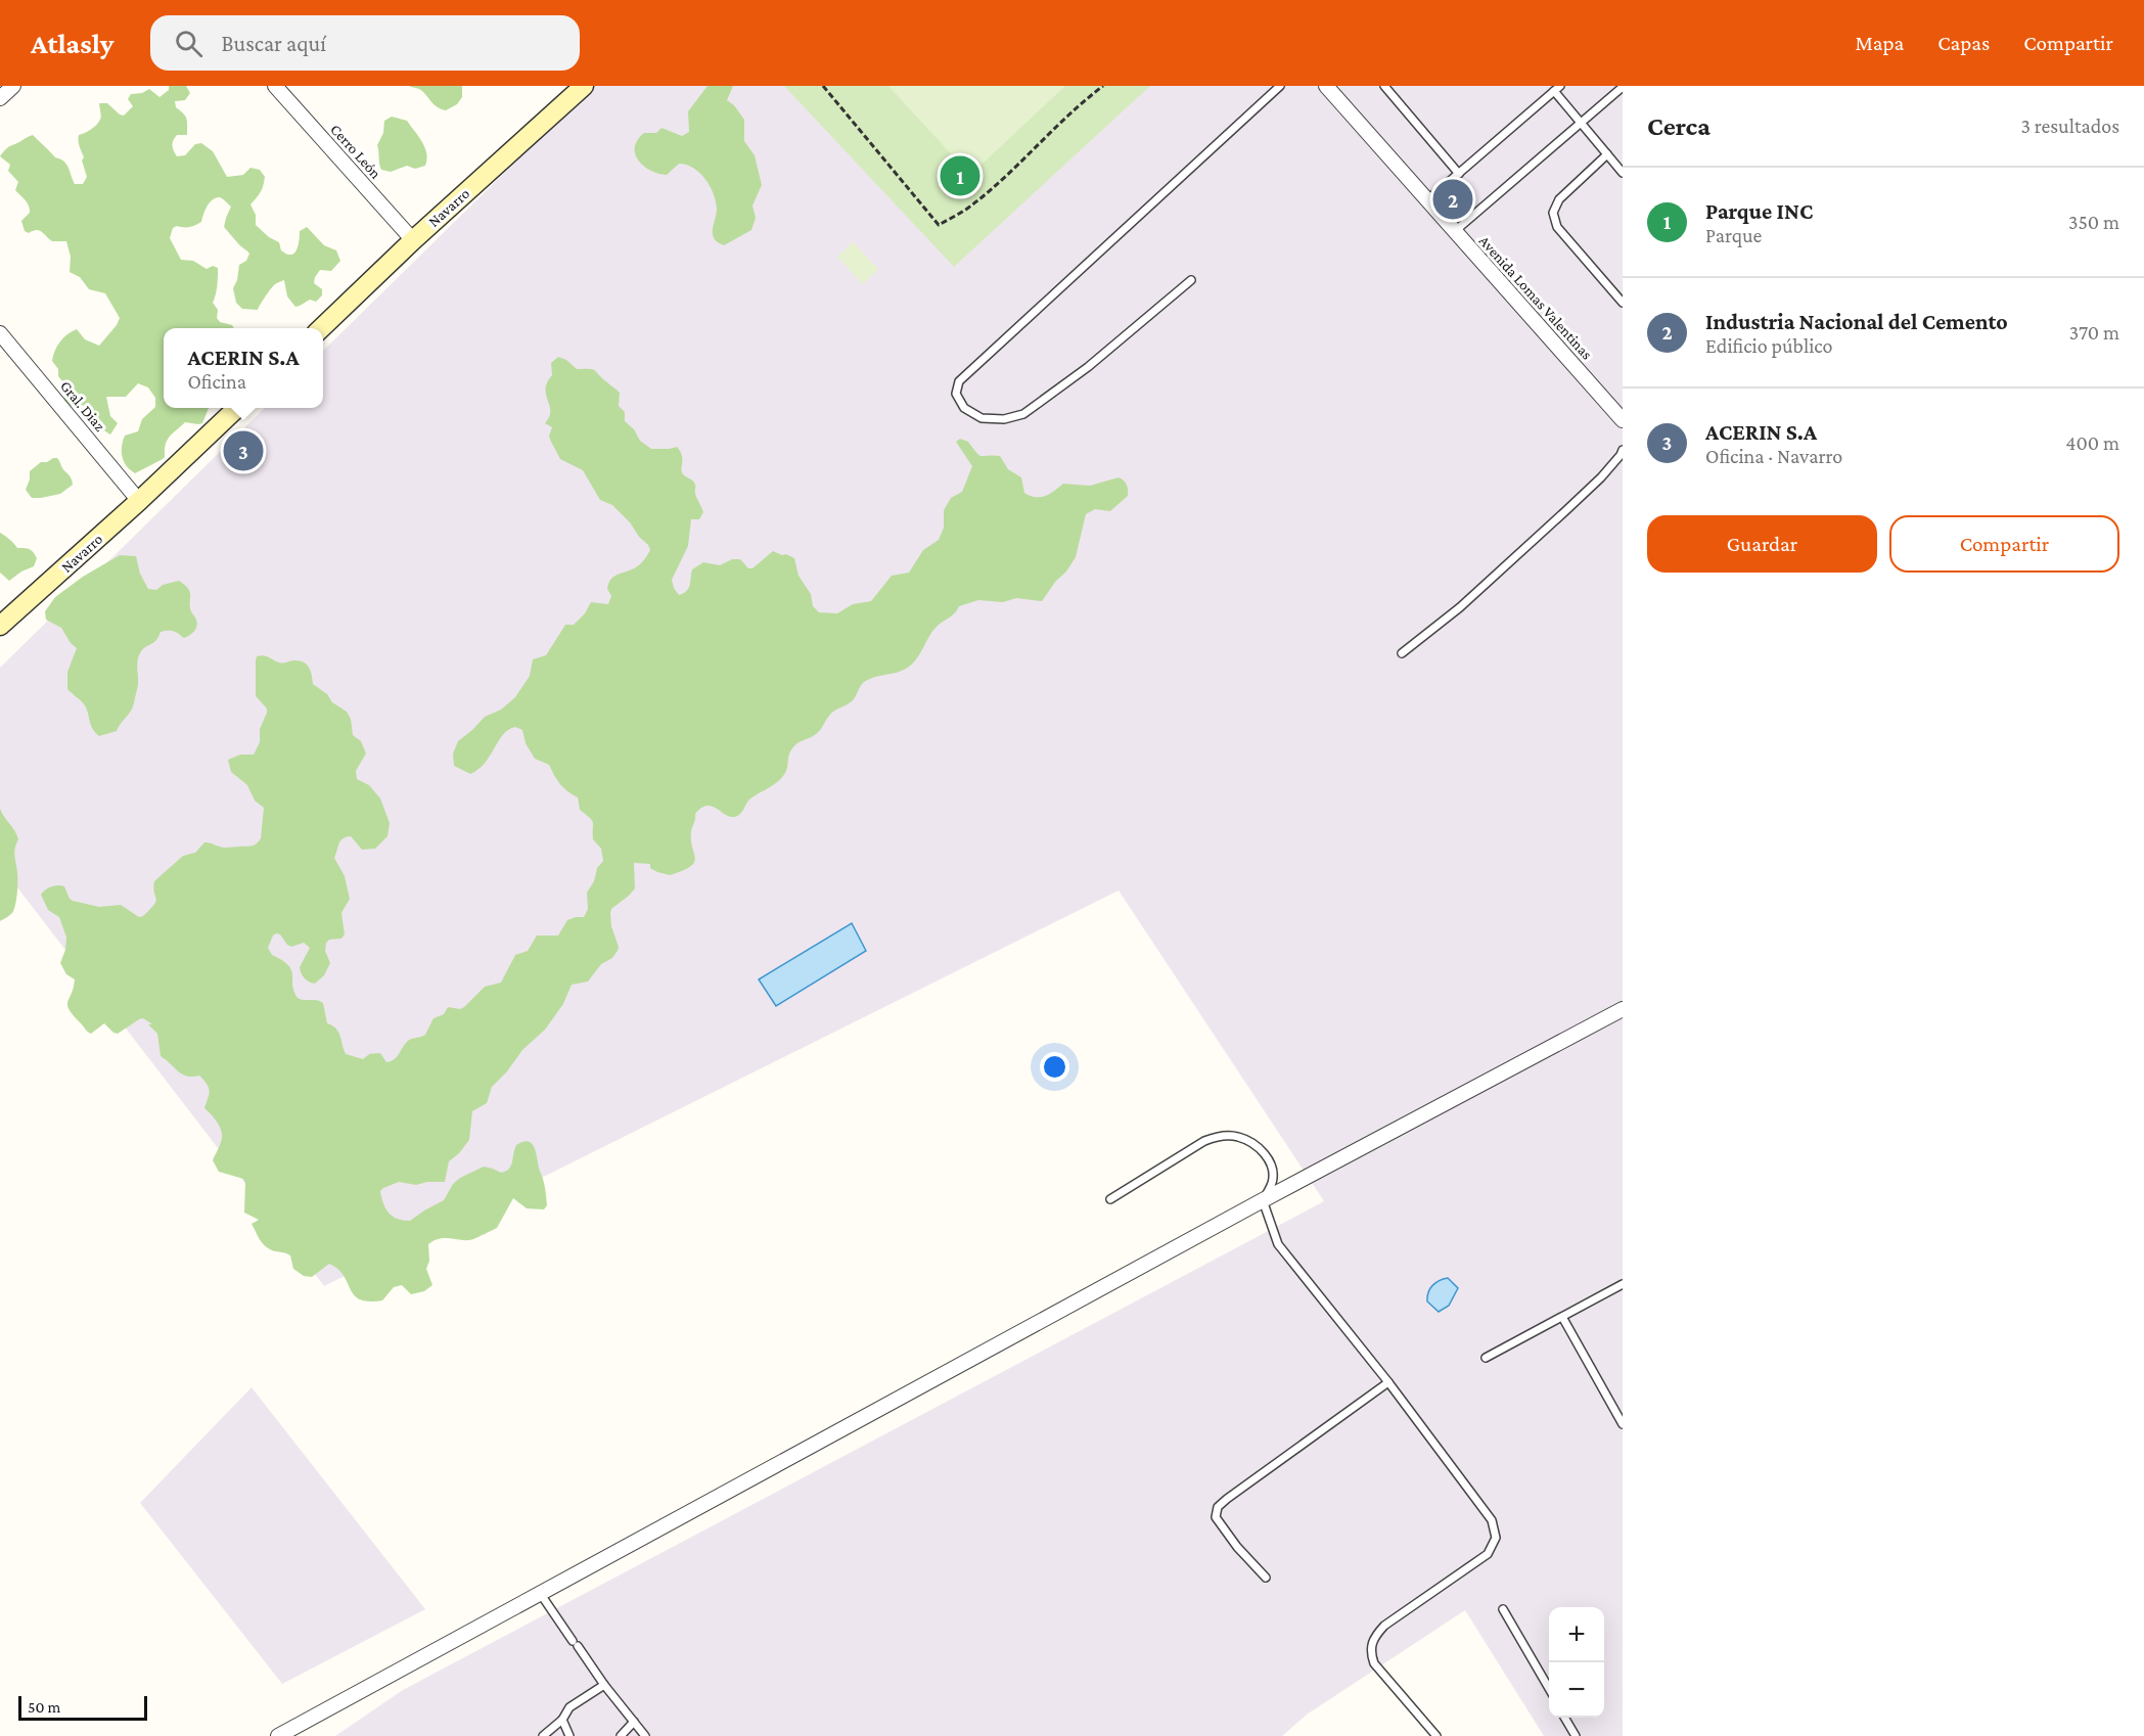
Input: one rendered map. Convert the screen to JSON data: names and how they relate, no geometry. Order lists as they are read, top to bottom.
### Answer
{
  "streets": {
    "street": [
      "Cerro León",
      "Navarro",
      "Avenida Lomas Valentinas",
      "Gral. Diaz"
    ]
  },
  "crossings": [
    ["Cerro León", "Navarro"],
    ["Navarro", "Gral. Diaz"]
  ],
  "scale_bar": "50 m",
  "page": {
    "header": "Atlasly",
    "search": "Buscar aquí",
    "nav": ["Mapa", "Capas", "Compartir"],
    "heading": ["Cerca", "3 resultados"],
    "pins": ["1", "2", "3"],
    "list": [
      {
        "mark": "1",
        "name": "Parque INC",
        "note": "Parque",
        "value": "350 m"
      },
      {
        "mark": "2",
        "name": "Industria Nacional del Cemento",
        "note": "Edificio público",
        "value": "370 m"
      },
      {
        "mark": "3",
        "name": "ACERIN S.A",
        "note": "Oficina · Navarro",
        "value": "400 m"
      }
    ],
    "popup": ["ACERIN S.A", "Oficina"],
    "buttons": ["Guardar", "Compartir"],
    "map_buttons": ["+", "−"],
    "scale": "50 m"
  }
}
